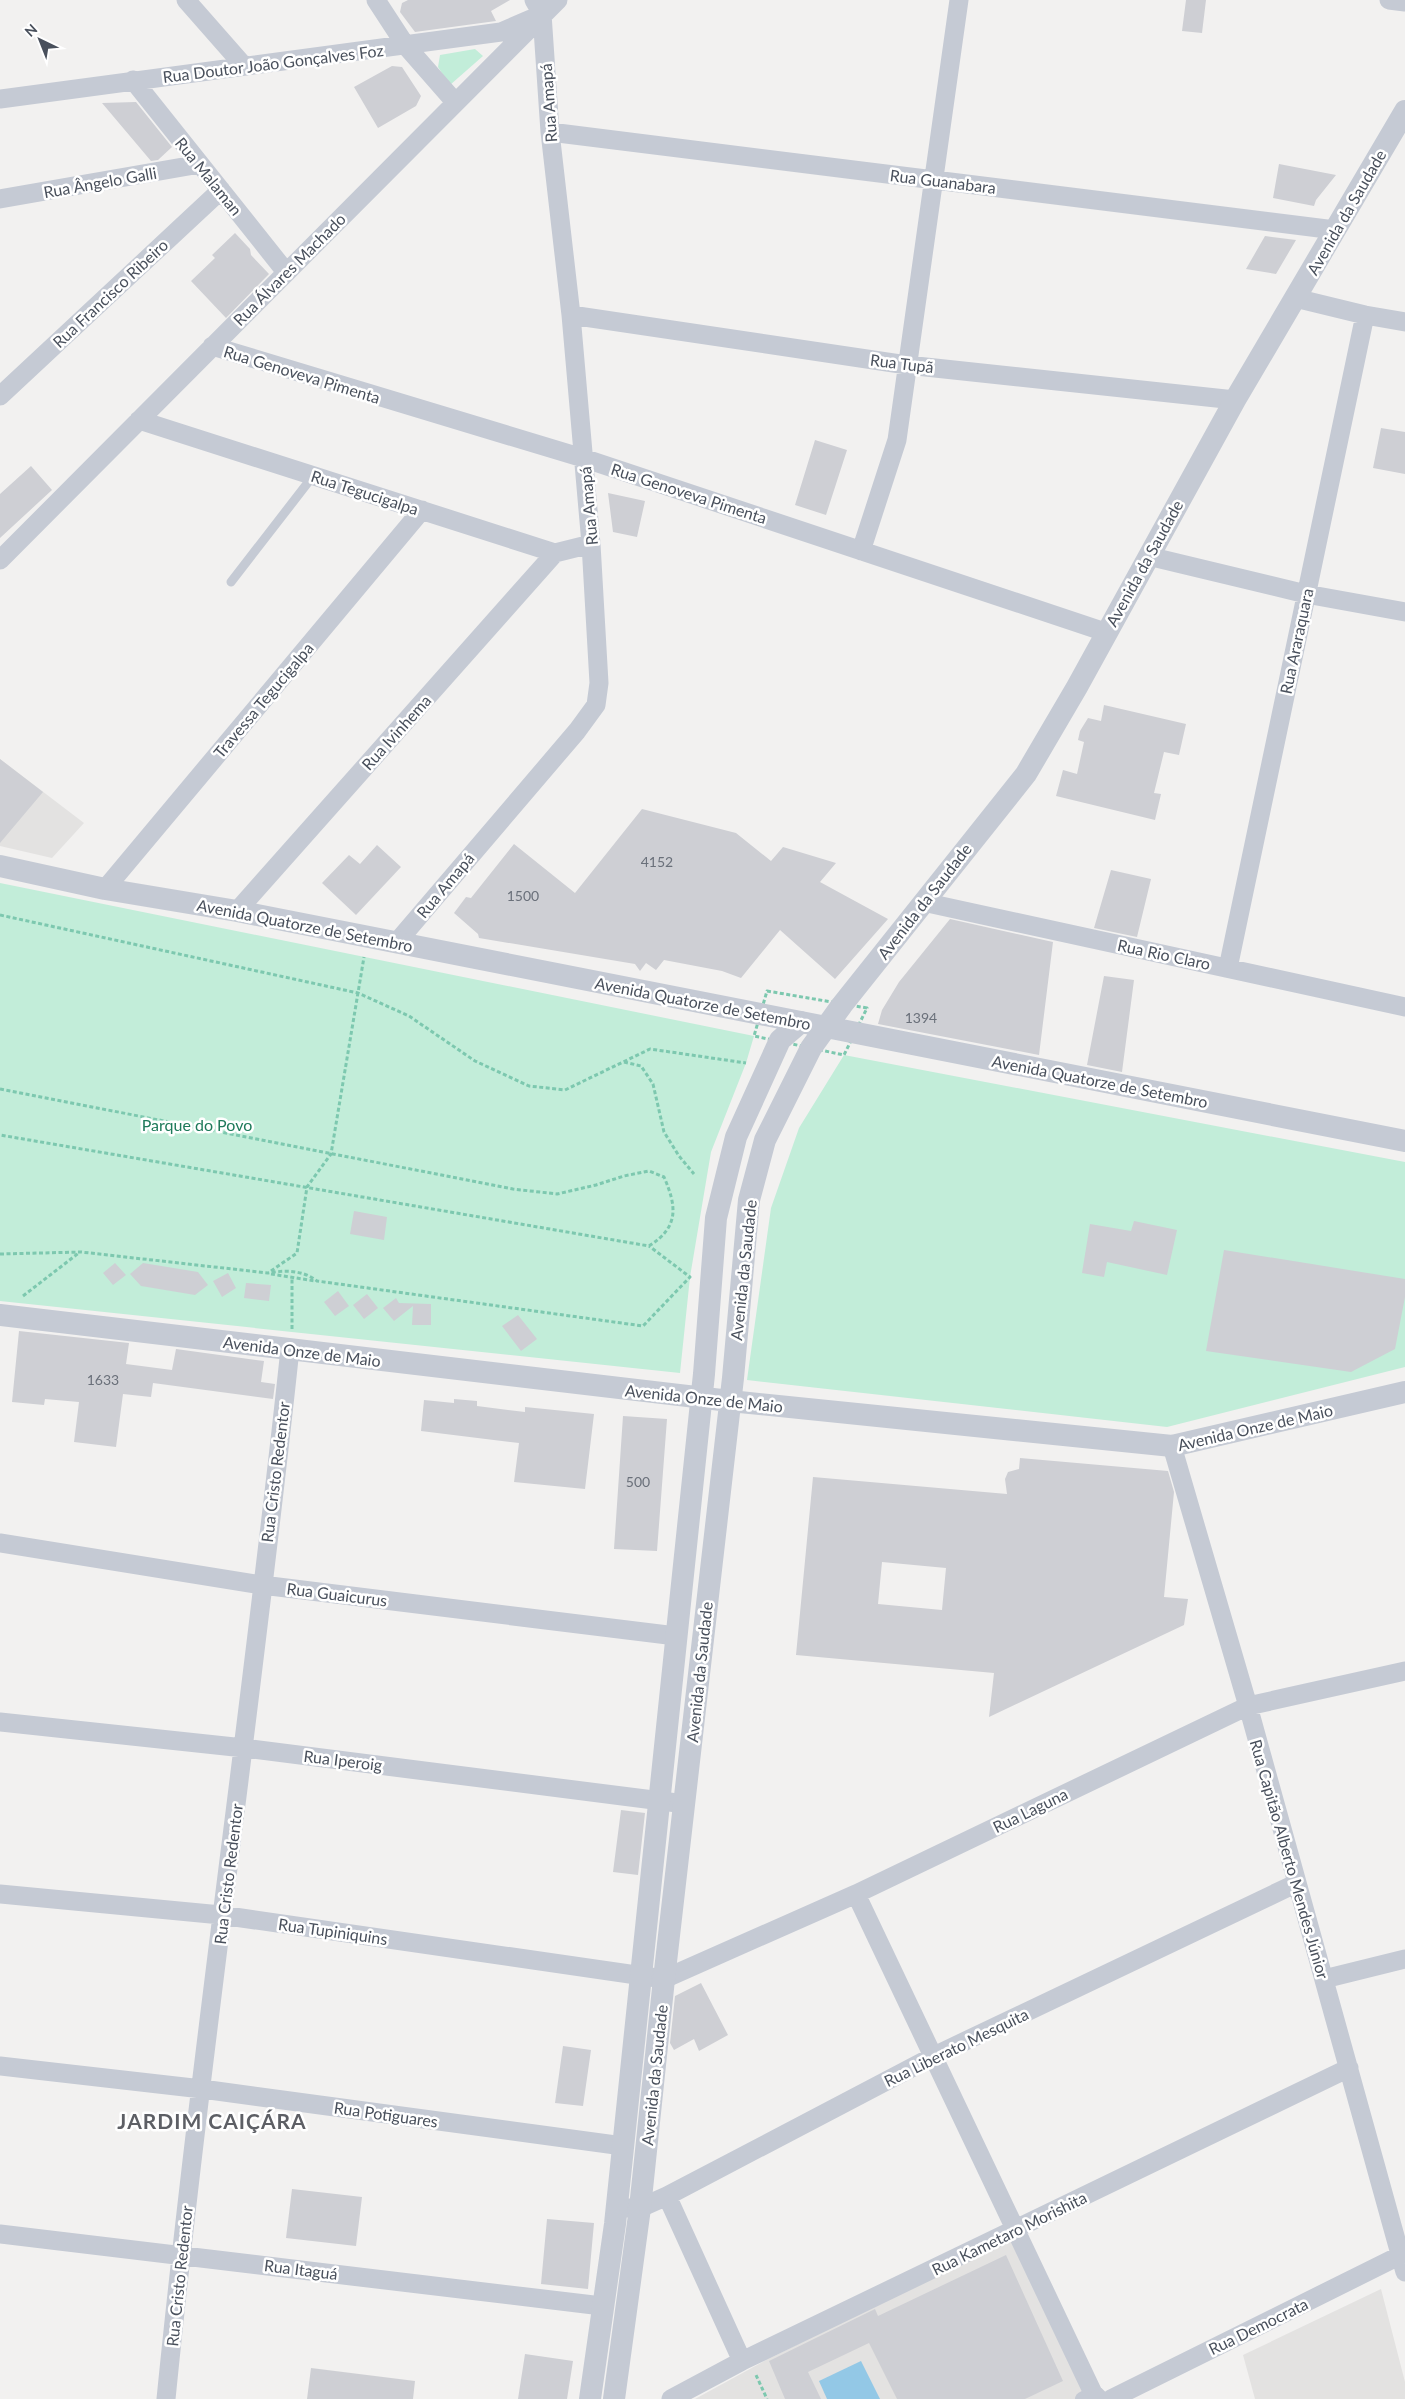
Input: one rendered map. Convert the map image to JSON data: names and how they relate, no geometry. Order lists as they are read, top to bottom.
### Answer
{
  "streets": {
    "street": [
      "Rua Doutor João Gonçalves Foz",
      "Rua Amapá",
      "Rua Malaman",
      "Rua Guanabara",
      "Rua Ângelo Galli",
      "Avenida da Saudade",
      "Rua Álvares Machado",
      "Rua Francisco Ribeiro",
      "Rua Tupã",
      "Rua Genoveva Pimenta",
      "Rua Tegucigalpa",
      "Rua Araraquara",
      "Travessa Tegucigalpa",
      "Rua Ivinhema",
      "Avenida Quatorze de Setembro",
      "Rua Rio Claro",
      "Avenida Onze de Maio",
      "Rua Cristo Redentor",
      "Rua Guaicurus",
      "Rua Iperoig",
      "Rua Laguna",
      "Rua Capitão Alberto Mendes Júnior",
      "Rua Tupiniquins",
      "Rua Liberato Mesquita",
      "Rua Potiguares",
      "Rua Kametaro Morishita",
      "Rua Itaguá",
      "Rua Democrata"
    ]
  },
  "crossings": [
    ["Rua Doutor João Gonçalves Foz", "Rua Amapá"],
    ["Rua Doutor João Gonçalves Foz", "Rua Malaman"],
    ["Rua Doutor João Gonçalves Foz", "Rua Álvares Machado"],
    ["Rua Amapá", "Rua Guanabara"],
    ["Rua Amapá", "Rua Álvares Machado"],
    ["Rua Amapá", "Rua Tupã"],
    ["Rua Amapá", "Rua Genoveva Pimenta"],
    ["Rua Amapá", "Avenida Quatorze de Setembro"],
    ["Rua Malaman", "Rua Ângelo Galli"],
    ["Rua Malaman", "Rua Álvares Machado"],
    ["Rua Malaman", "Rua Francisco Ribeiro"],
    ["Rua Guanabara", "Avenida da Saudade"],
    ["Avenida da Saudade", "Rua Tupã"],
    ["Avenida da Saudade", "Rua Genoveva Pimenta"],
    ["Avenida da Saudade", "Avenida Quatorze de Setembro"],
    ["Avenida da Saudade", "Rua Rio Claro"],
    ["Avenida da Saudade", "Avenida Onze de Maio"],
    ["Avenida da Saudade", "Rua Guaicurus"],
    ["Avenida da Saudade", "Rua Iperoig"],
    ["Avenida da Saudade", "Rua Laguna"],
    ["Avenida da Saudade", "Rua Tupiniquins"],
    ["Avenida da Saudade", "Rua Liberato Mesquita"],
    ["Avenida da Saudade", "Rua Potiguares"],
    ["Avenida da Saudade", "Rua Itaguá"],
    ["Rua Álvares Machado", "Rua Genoveva Pimenta"],
    ["Rua Álvares Machado", "Rua Tegucigalpa"],
    ["Rua Tegucigalpa", "Travessa Tegucigalpa"],
    ["Rua Tegucigalpa", "Rua Ivinhema"],
    ["Rua Araraquara", "Rua Rio Claro"],
    ["Travessa Tegucigalpa", "Avenida Quatorze de Setembro"],
    ["Rua Ivinhema", "Avenida Quatorze de Setembro"],
    ["Avenida Onze de Maio", "Rua Cristo Redentor"],
    ["Avenida Onze de Maio", "Rua Capitão Alberto Mendes Júnior"],
    ["Rua Cristo Redentor", "Rua Guaicurus"],
    ["Rua Cristo Redentor", "Rua Iperoig"],
    ["Rua Cristo Redentor", "Rua Tupiniquins"],
    ["Rua Cristo Redentor", "Rua Potiguares"],
    ["Rua Cristo Redentor", "Rua Itaguá"],
    ["Rua Laguna", "Rua Capitão Alberto Mendes Júnior"],
    ["Rua Laguna", "Rua Tupiniquins"],
    ["Rua Capitão Alberto Mendes Júnior", "Rua Liberato Mesquita"],
    ["Rua Capitão Alberto Mendes Júnior", "Rua Kametaro Morishita"],
    ["Rua Capitão Alberto Mendes Júnior", "Rua Democrata"]
  ],
  "districts": ["JARDIM CAIÇÁRA"],
  "parks": ["Parque do Povo"],
  "house_numbers": [
    "4152",
    "1500",
    "1394",
    "1633",
    "500"
  ],
  "north": "top left"
}
